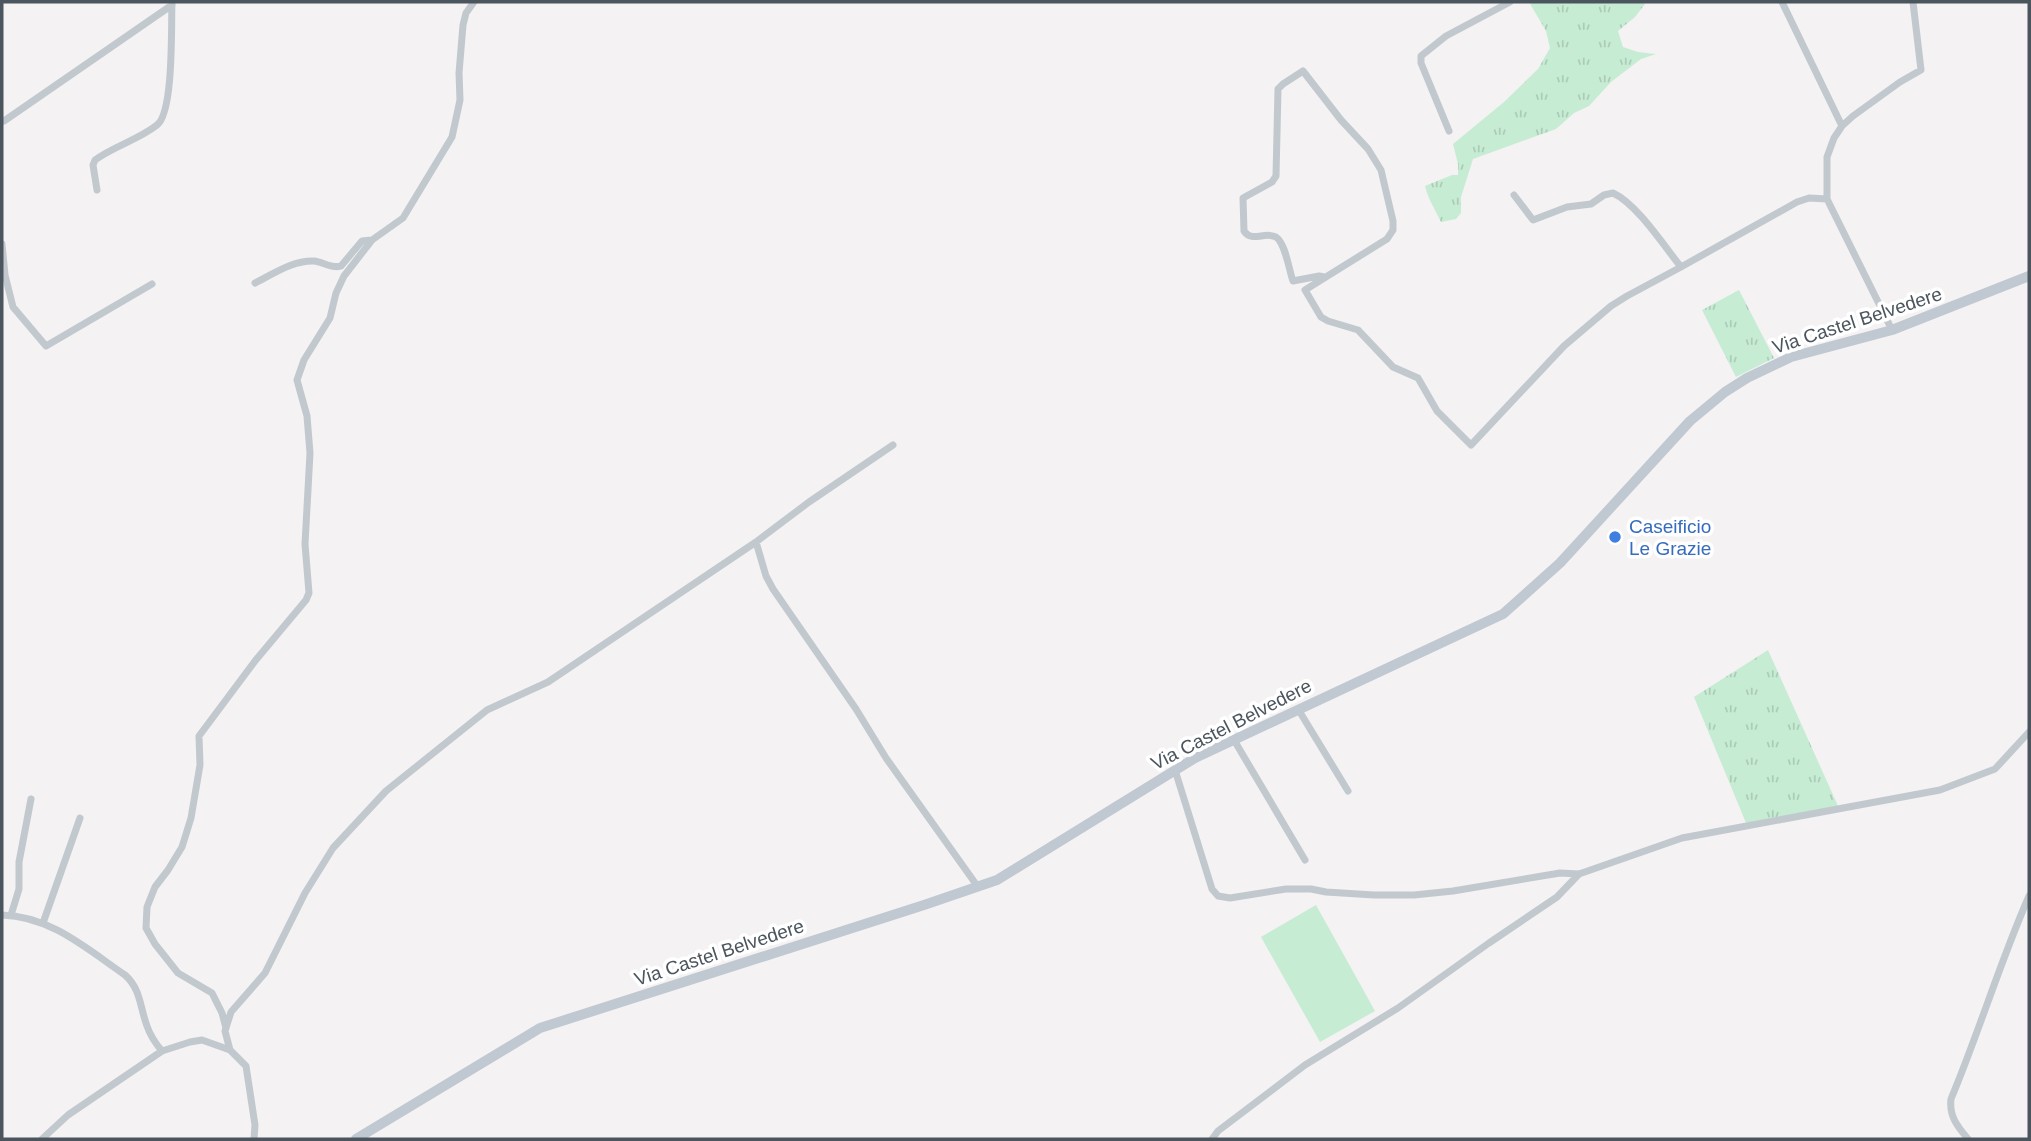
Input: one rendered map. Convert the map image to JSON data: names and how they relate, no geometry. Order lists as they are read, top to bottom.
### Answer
{
  "streets": {
    "street": ["Via Castel Belvedere"]
  },
  "places": ["Caseificio Le Grazie"]
}
